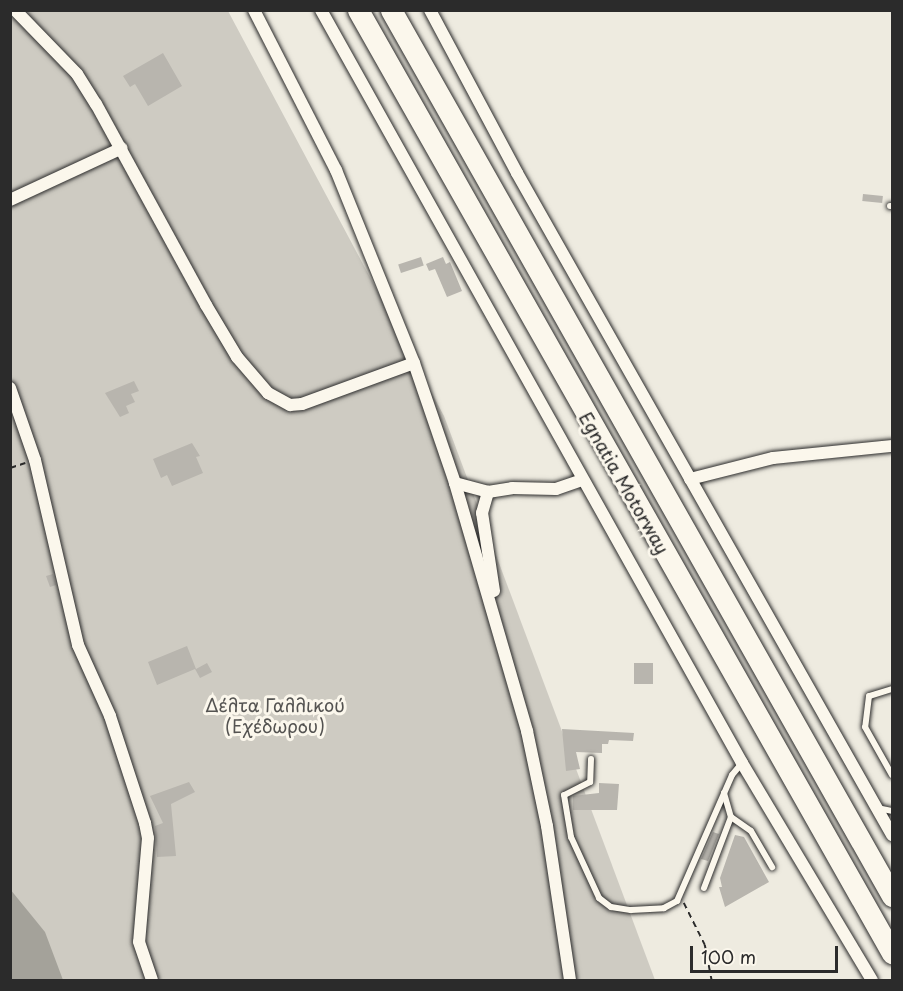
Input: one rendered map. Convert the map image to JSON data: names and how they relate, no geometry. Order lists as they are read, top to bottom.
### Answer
{
  "streets": {
    "highway": ["Egnatia Motorway"]
  },
  "parks": ["Δέλτα Γαλλικού (Εχέδωρου)"],
  "scale_bar": "100 m"
}
